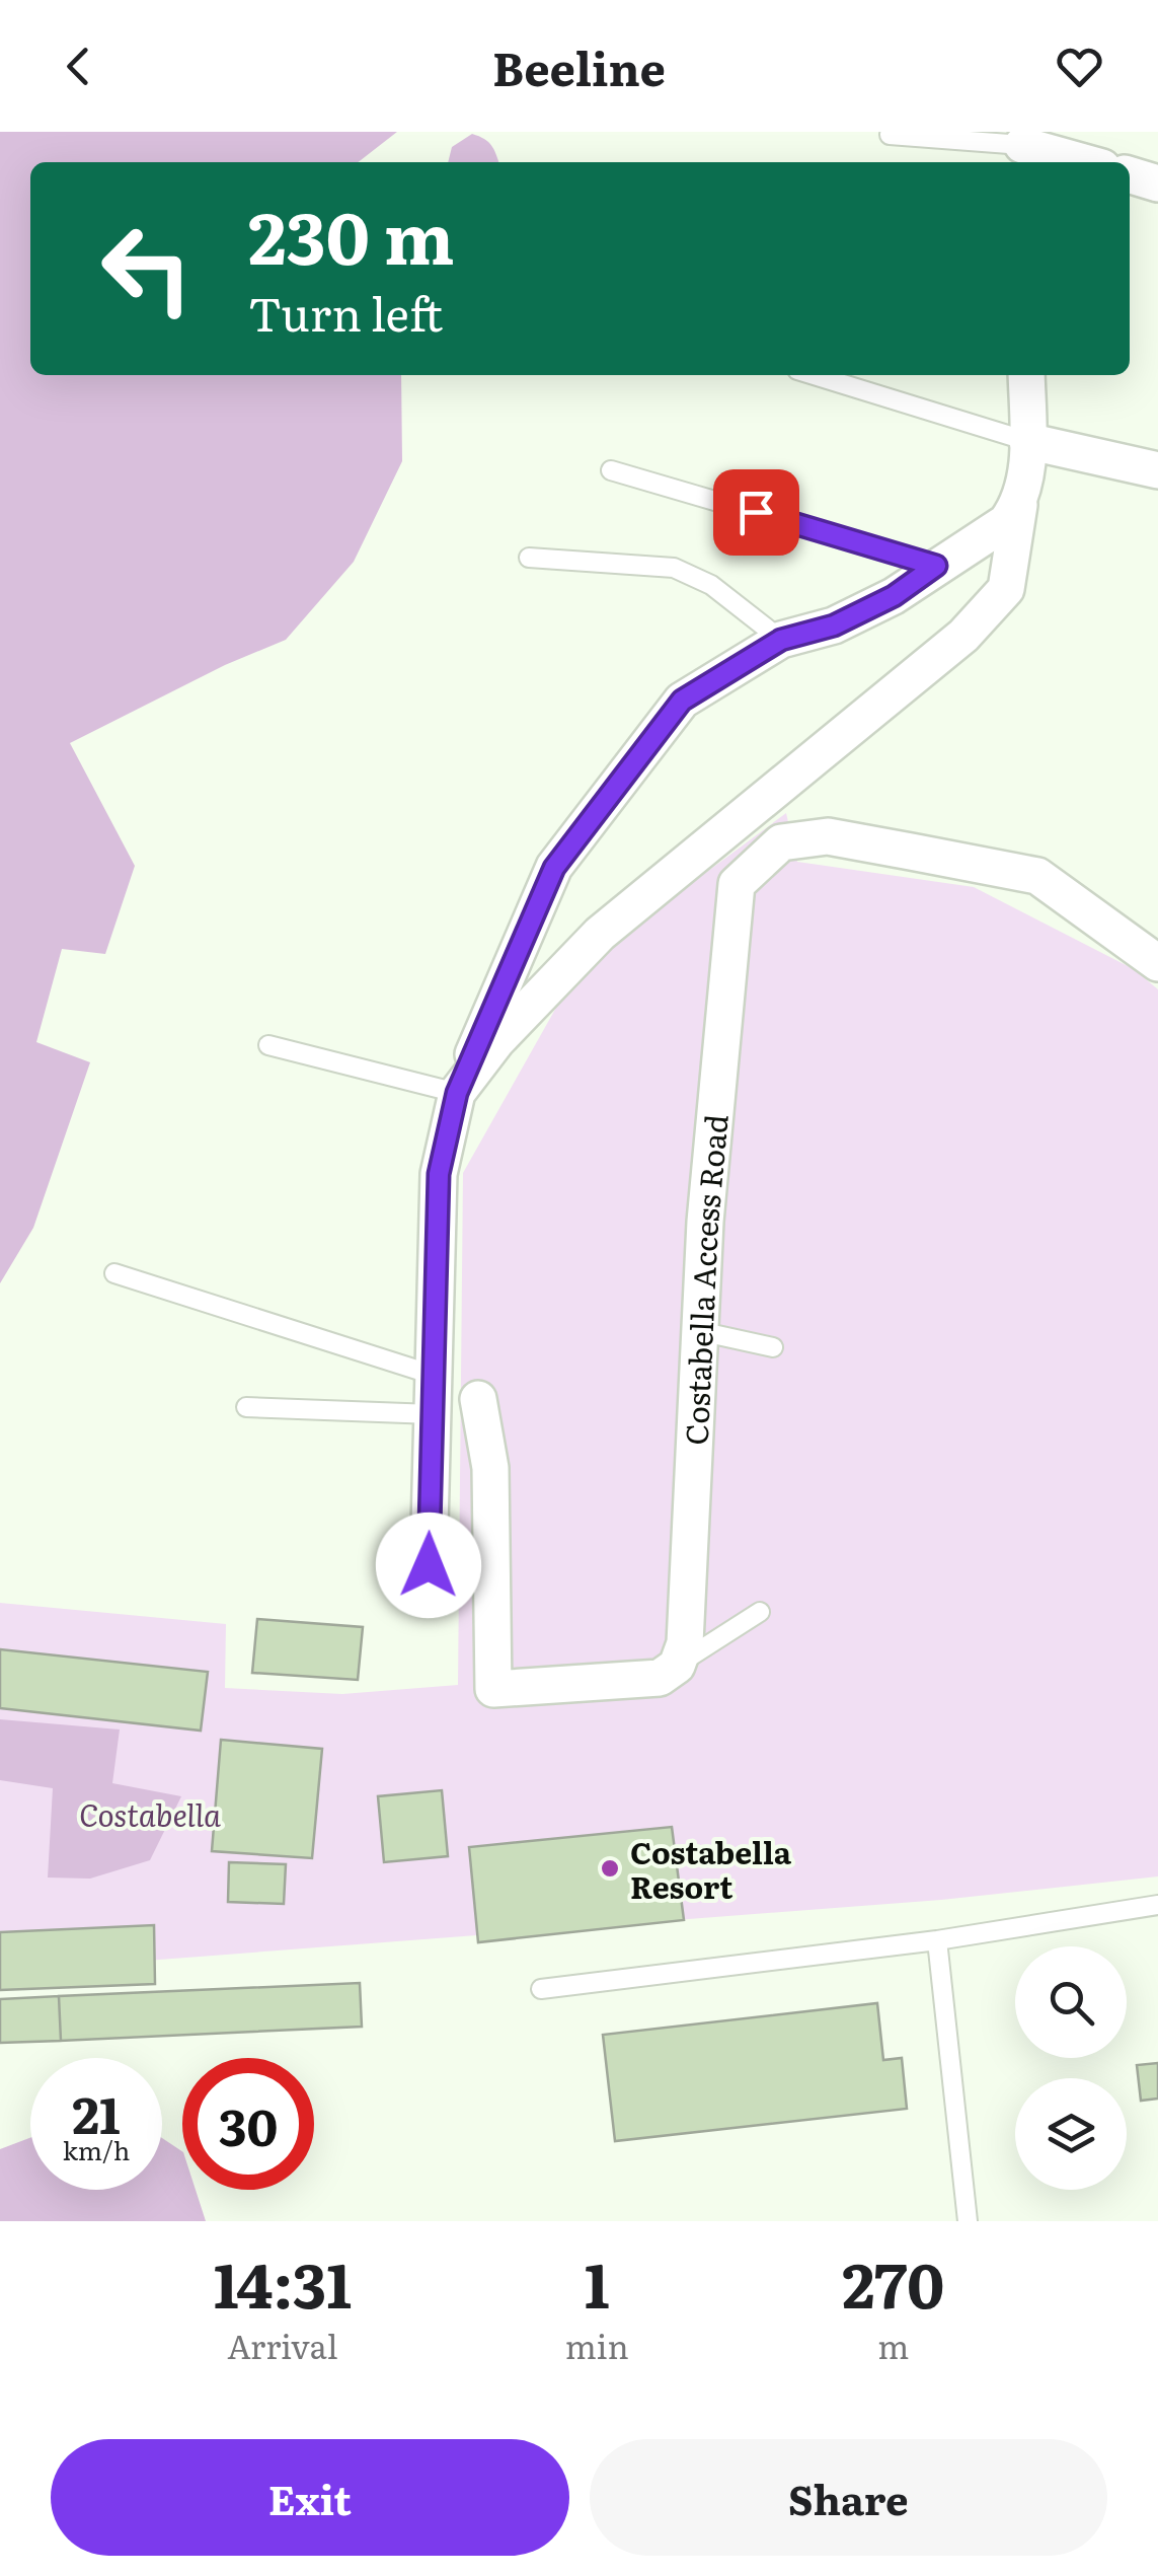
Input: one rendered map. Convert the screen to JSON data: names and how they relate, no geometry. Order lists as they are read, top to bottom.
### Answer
{
  "streets": {
    "street": ["Costabella Access Road"]
  },
  "parks": ["Costabella"],
  "places": ["Costabella Resort"],
  "page": {
    "header": "Beeline",
    "turn": ["230 m", "Turn left"],
    "speed": "21 km/h",
    "limit": "30",
    "eta": [
      "14:31",
      "Arrival",
      "1",
      "min",
      "270",
      "m"
    ],
    "buttons": ["Exit", "Share"]
  }
}
